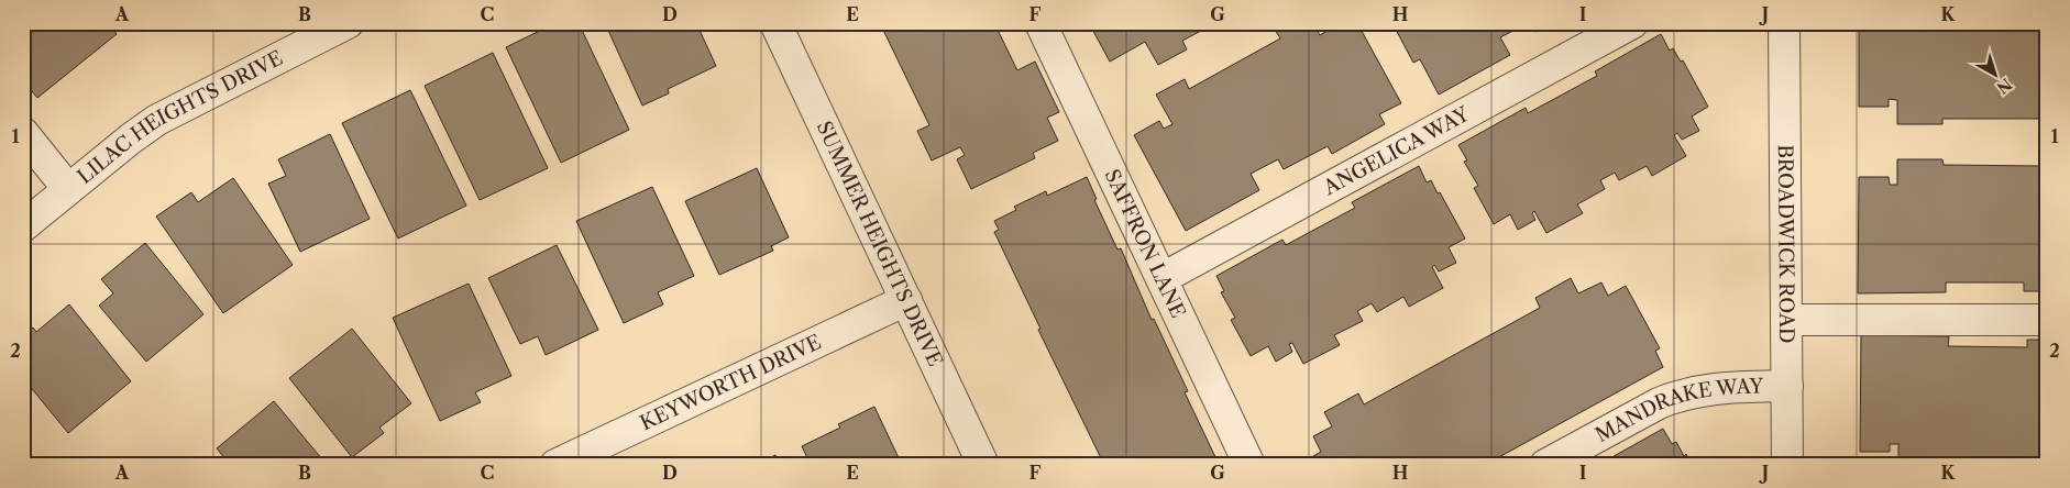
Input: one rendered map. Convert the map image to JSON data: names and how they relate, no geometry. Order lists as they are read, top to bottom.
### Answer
{
  "streets": {
    "street": [
      "LILAC HEIGHTS DRIVE",
      "ANGELICA WAY",
      "SUMMER HEIGHTS DRIVE",
      "SAFFRON LANE",
      "BROADWICK ROAD",
      "KEYWORTH DRIVE",
      "MANDRAKE WAY"
    ]
  },
  "crossings": [
    ["ANGELICA WAY", "SAFFRON LANE"],
    ["SUMMER HEIGHTS DRIVE", "KEYWORTH DRIVE"],
    ["BROADWICK ROAD", "MANDRAKE WAY"]
  ],
  "north": "bottom right",
  "grid": {
    "columns": [
      "A",
      "B",
      "C",
      "D",
      "E",
      "F",
      "G",
      "H",
      "I",
      "J",
      "K"
    ],
    "rows": ["1", "2"]
  }
}
